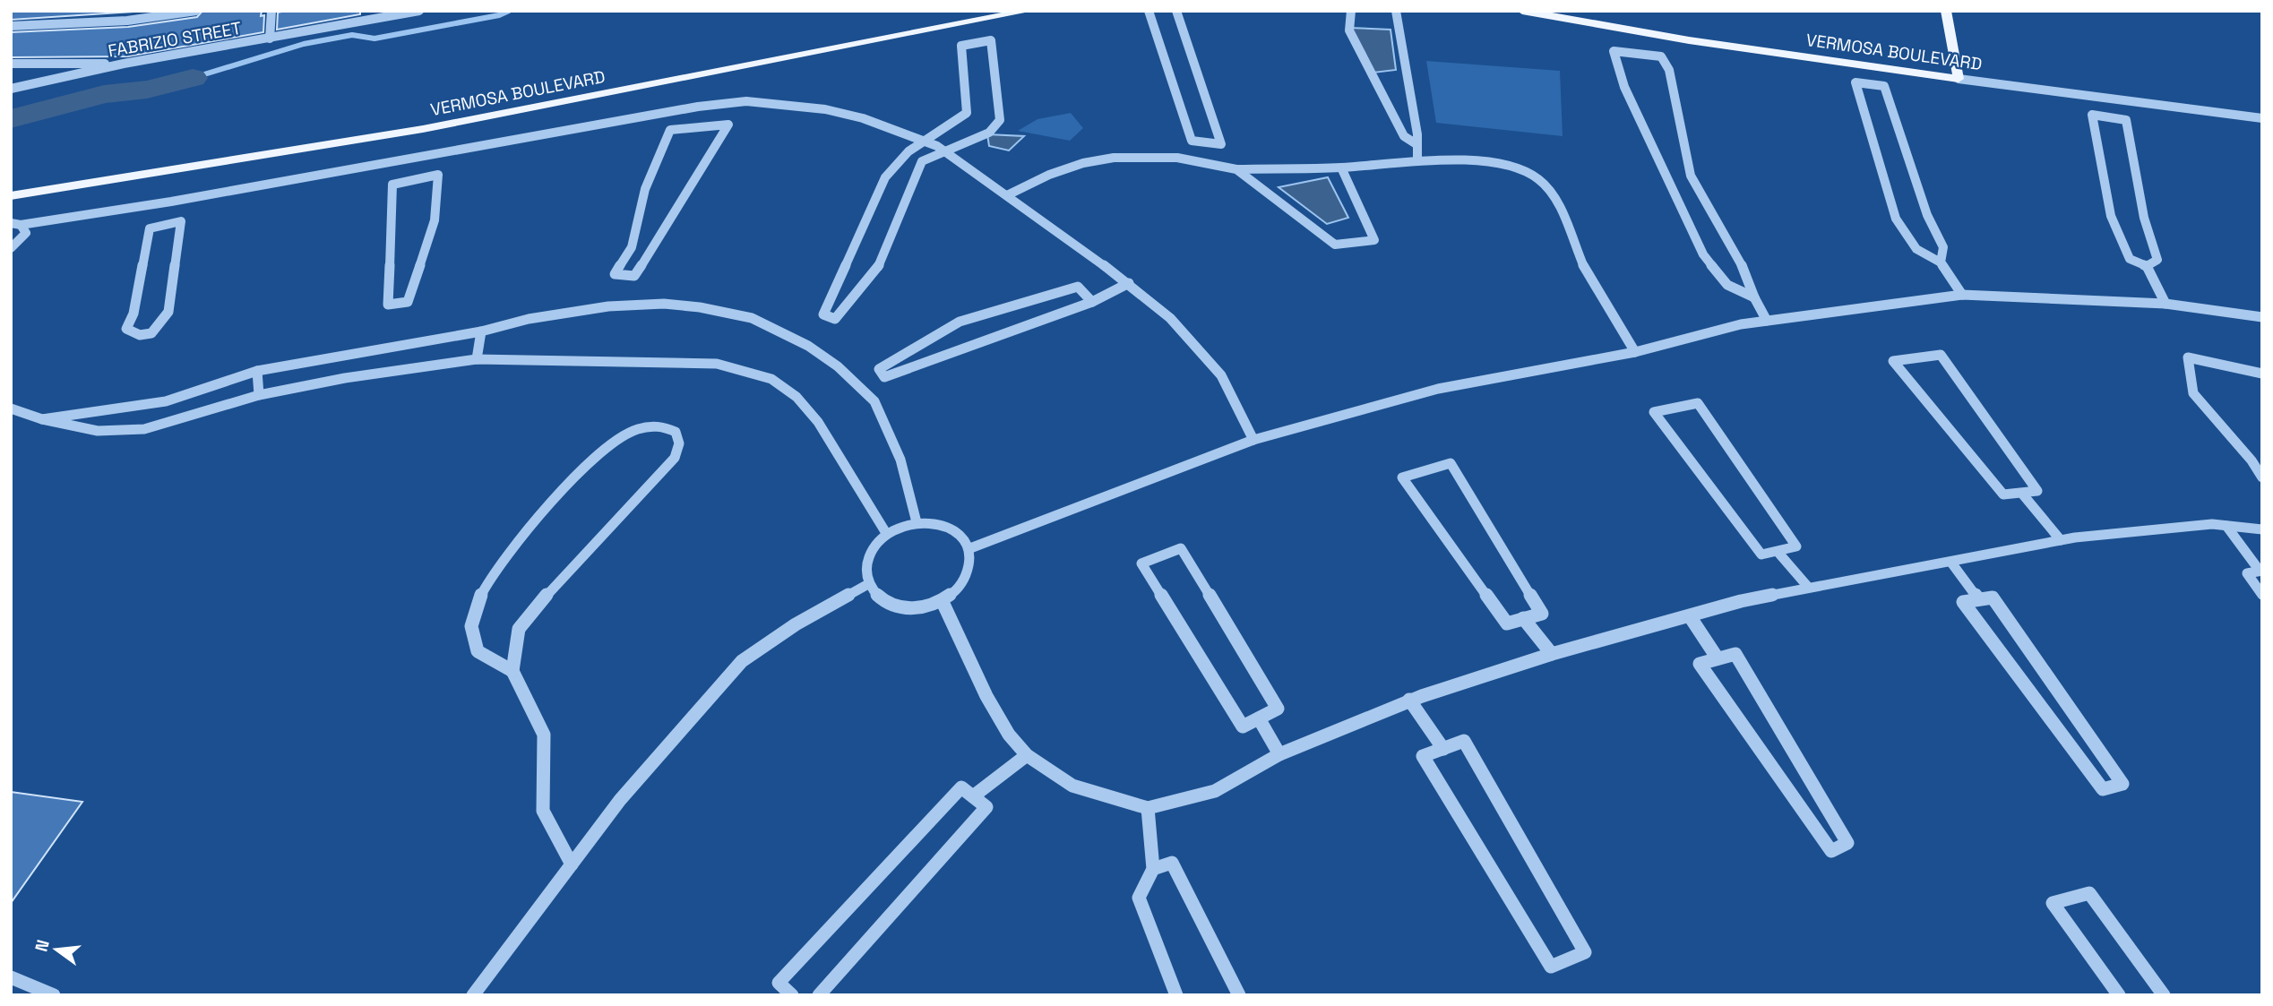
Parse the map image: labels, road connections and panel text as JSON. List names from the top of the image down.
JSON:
{
  "streets": {
    "main road": ["VERMOSA BOULEVARD"],
    "street": ["FABRIZIO STREET"]
  },
  "north": "left"
}
